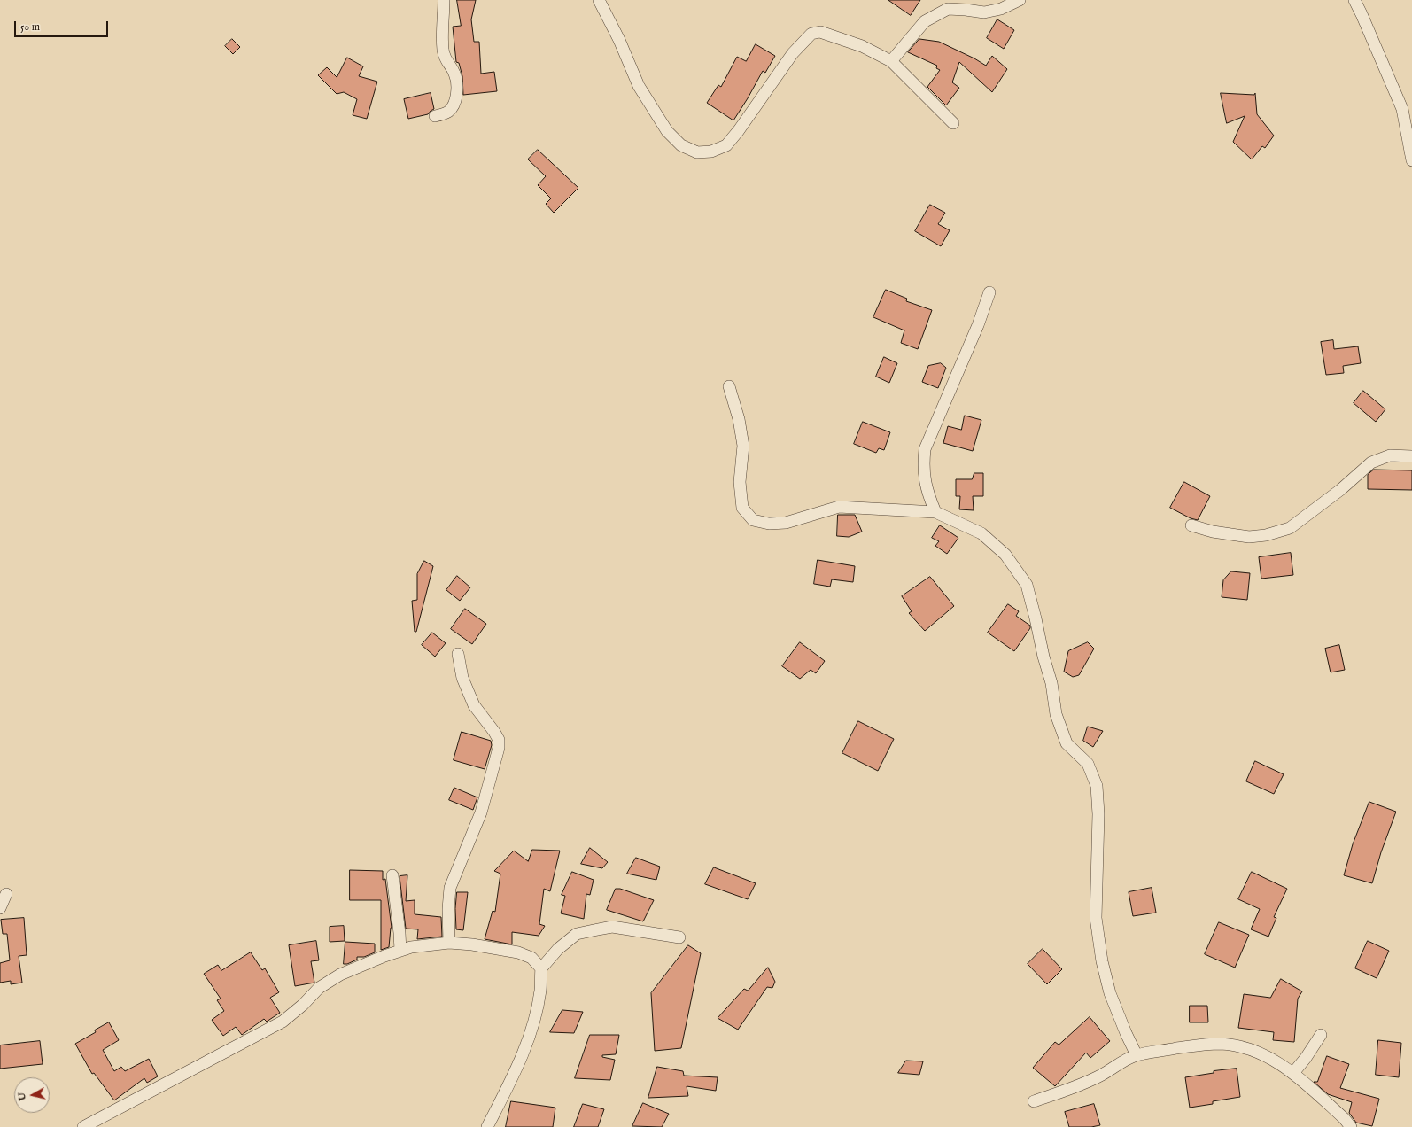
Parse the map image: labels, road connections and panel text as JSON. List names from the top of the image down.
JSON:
{
  "scale_bar": "50 m",
  "north": "left"
}
